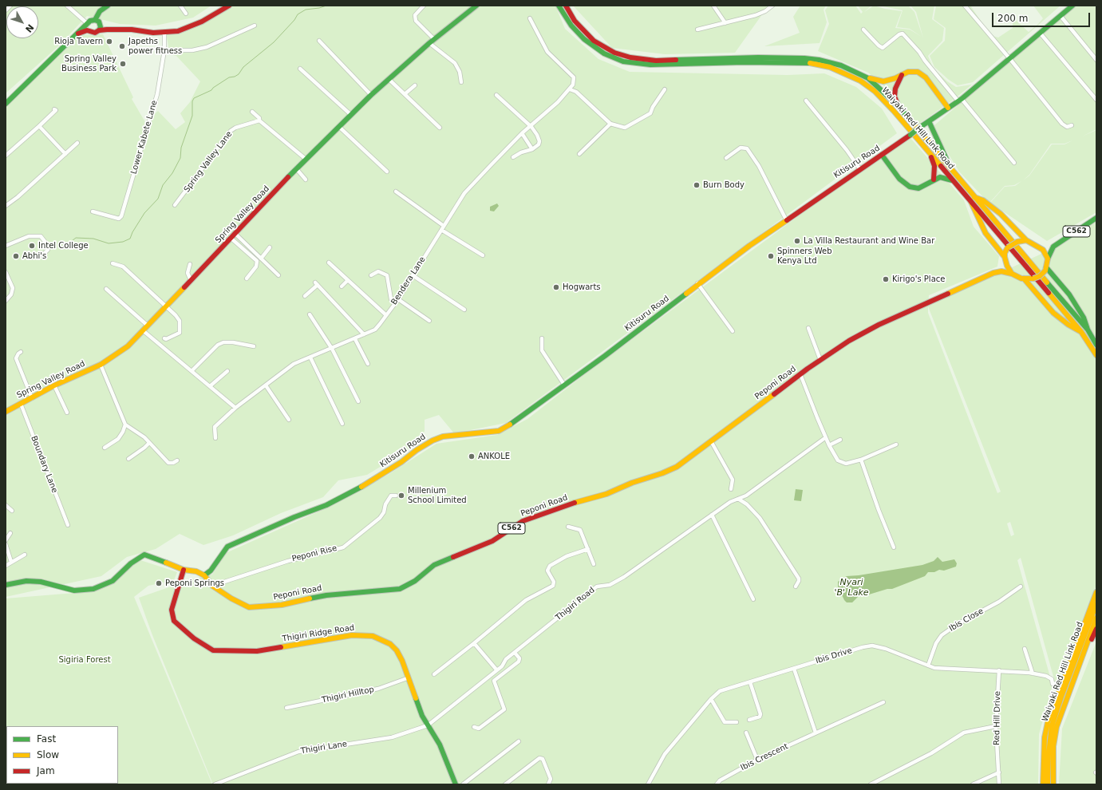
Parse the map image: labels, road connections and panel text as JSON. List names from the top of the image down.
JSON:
{
  "streets": {
    "main road": [
      "Waiyaki Red Hill Link Road",
      "Kitisuru Road",
      "Spring Valley Road",
      "C562",
      "Peponi Road",
      "Thigiri Ridge Road"
    ],
    "street": [
      "Lower Kabete Lane",
      "Spring Valley Lane",
      "Bendera Lane",
      "Boundary Lane",
      "Peponi Rise",
      "Thigiri Road",
      "Ibis Close",
      "Ibis Drive",
      "Thigiri Hilltop",
      "Red Hill Drive",
      "Thigiri Lane",
      "Ibis Crescent"
    ]
  },
  "crossings": [
    ["Kitisuru Road", "Peponi Road"],
    ["Spring Valley Road", "Boundary Lane"],
    ["C562", "Peponi Road"],
    ["Peponi Road", "Peponi Rise"],
    ["Thigiri Road", "Thigiri Ridge Road"],
    ["Thigiri Road", "Thigiri Lane"],
    ["Ibis Close", "Ibis Drive"],
    ["Thigiri Ridge Road", "Thigiri Hilltop"],
    ["Thigiri Ridge Road", "Thigiri Lane"],
    ["Ibis Drive", "Red Hill Drive"]
  ],
  "water": ["Nyari 'B' Lake"],
  "parks": ["Sigiria Forest"],
  "places": [
    "Rioja Tavern",
    "Japeths power fitness",
    "Spring Valley Business Park",
    "Burn Body",
    "La Villa Restaurant and Wine Bar",
    "Intel College",
    "Abhi's",
    "Spinners Web Kenya Ltd",
    "Kirigo's Place",
    "Hogwarts",
    "ANKOLE",
    "Millenium School Limited",
    "Peponi Springs"
  ],
  "legend": ["Fast", "Slow", "Jam"],
  "scale_bar": "200 m",
  "north": "bottom right"
}
